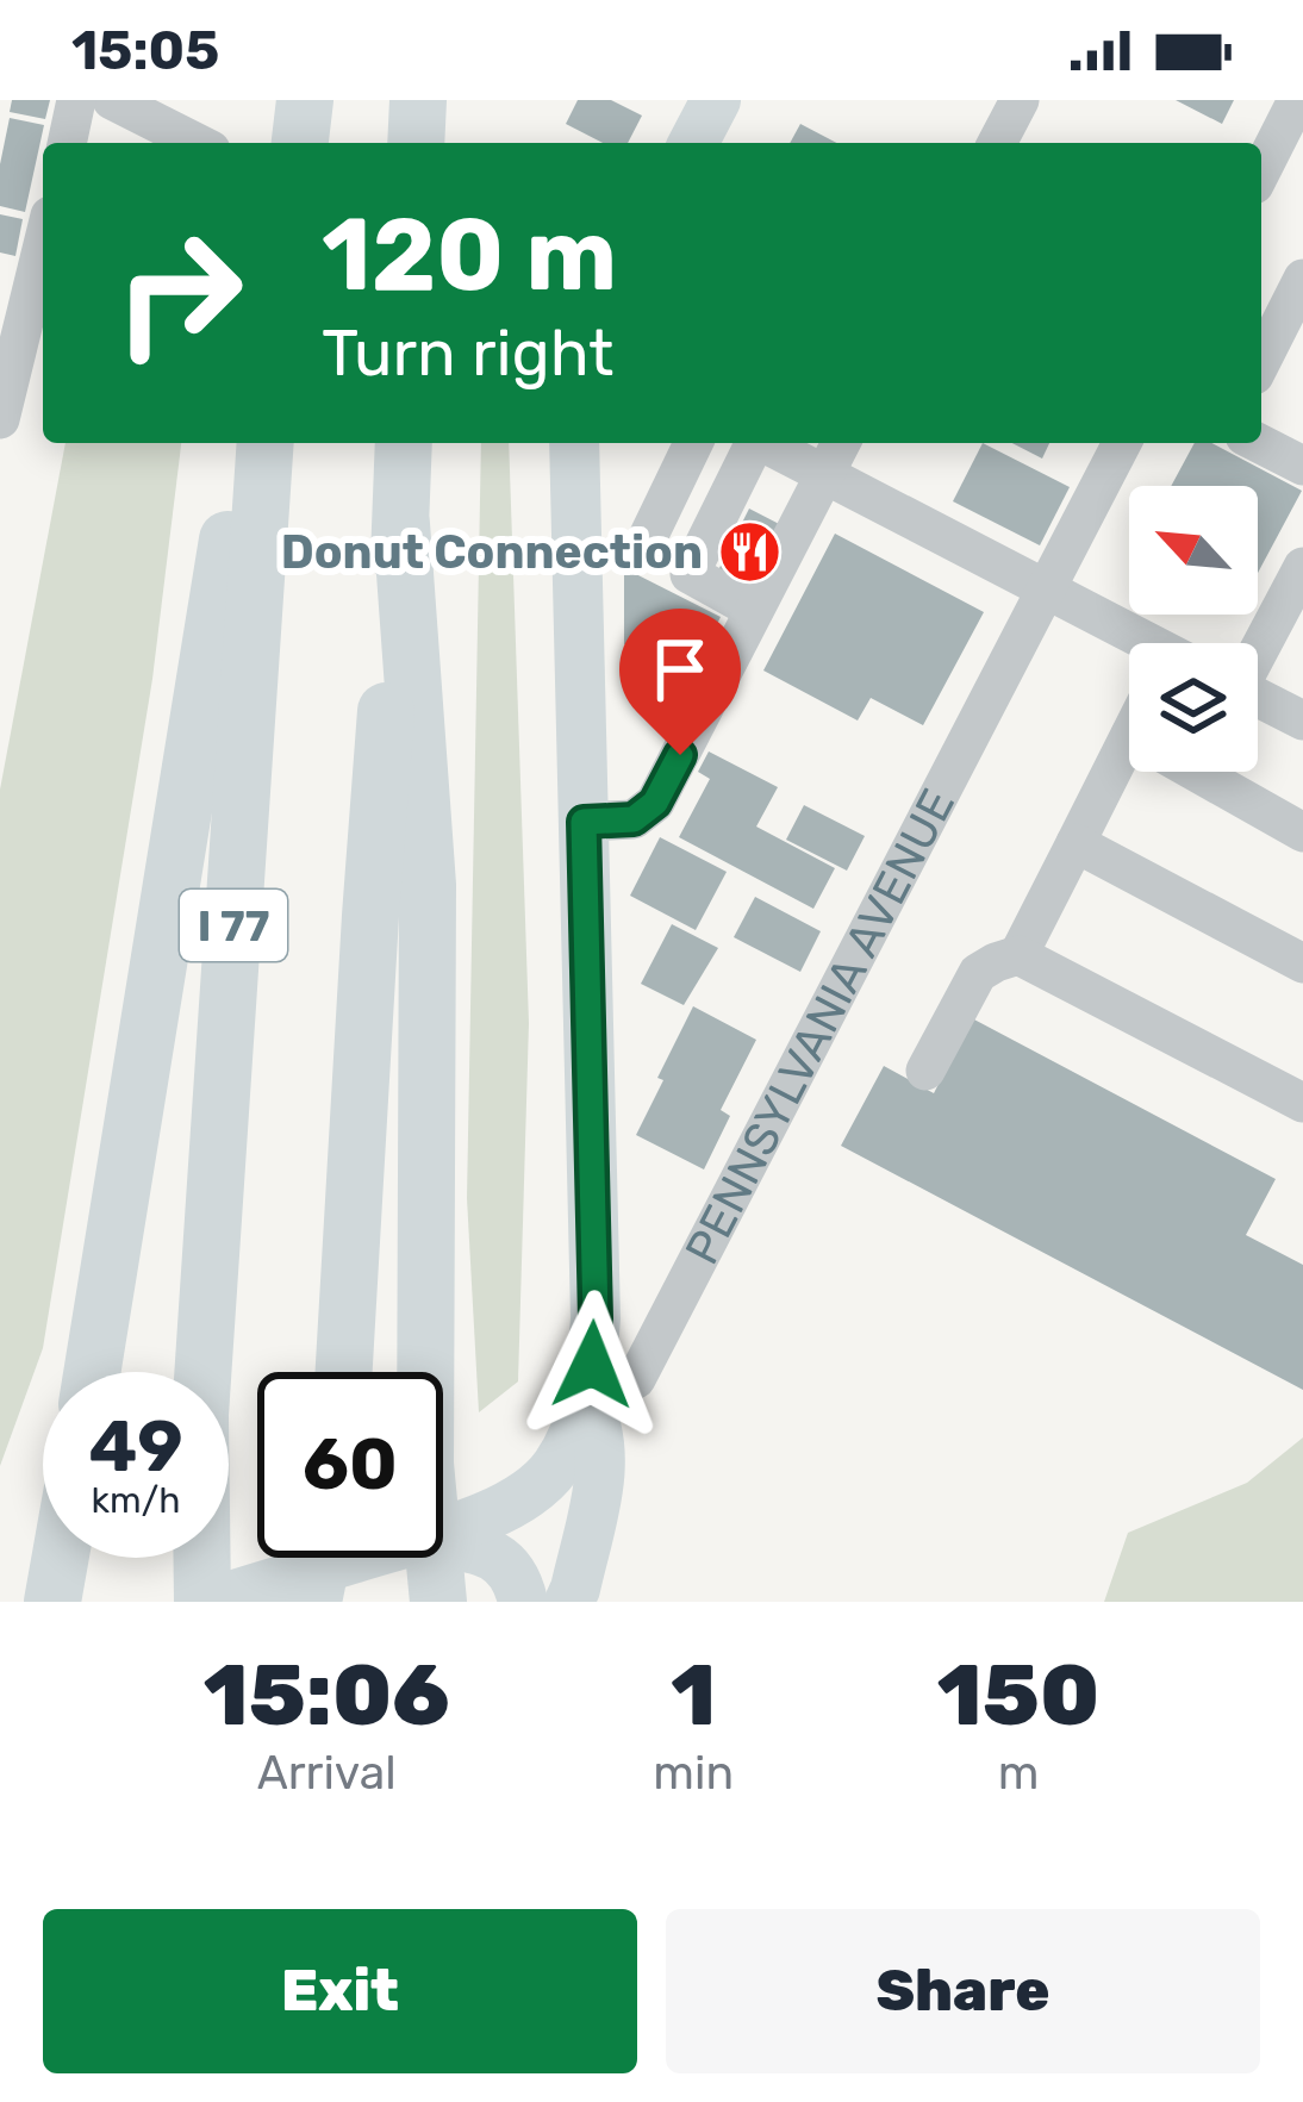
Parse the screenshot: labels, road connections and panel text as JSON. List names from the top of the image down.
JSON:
{
  "streets": {
    "highway": ["I 77"],
    "street": ["PENNSYLVANIA AVENUE"]
  },
  "places": {
    "restaurant": ["Donut Connection"]
  },
  "north": "top left",
  "page": {
    "status": "15:05",
    "turn": ["120 m", "Turn right"],
    "speed": "49 km/h",
    "limit": "60",
    "eta": [
      "15:06",
      "Arrival",
      "1",
      "min",
      "150",
      "m"
    ],
    "buttons": ["Exit", "Share"]
  }
}
